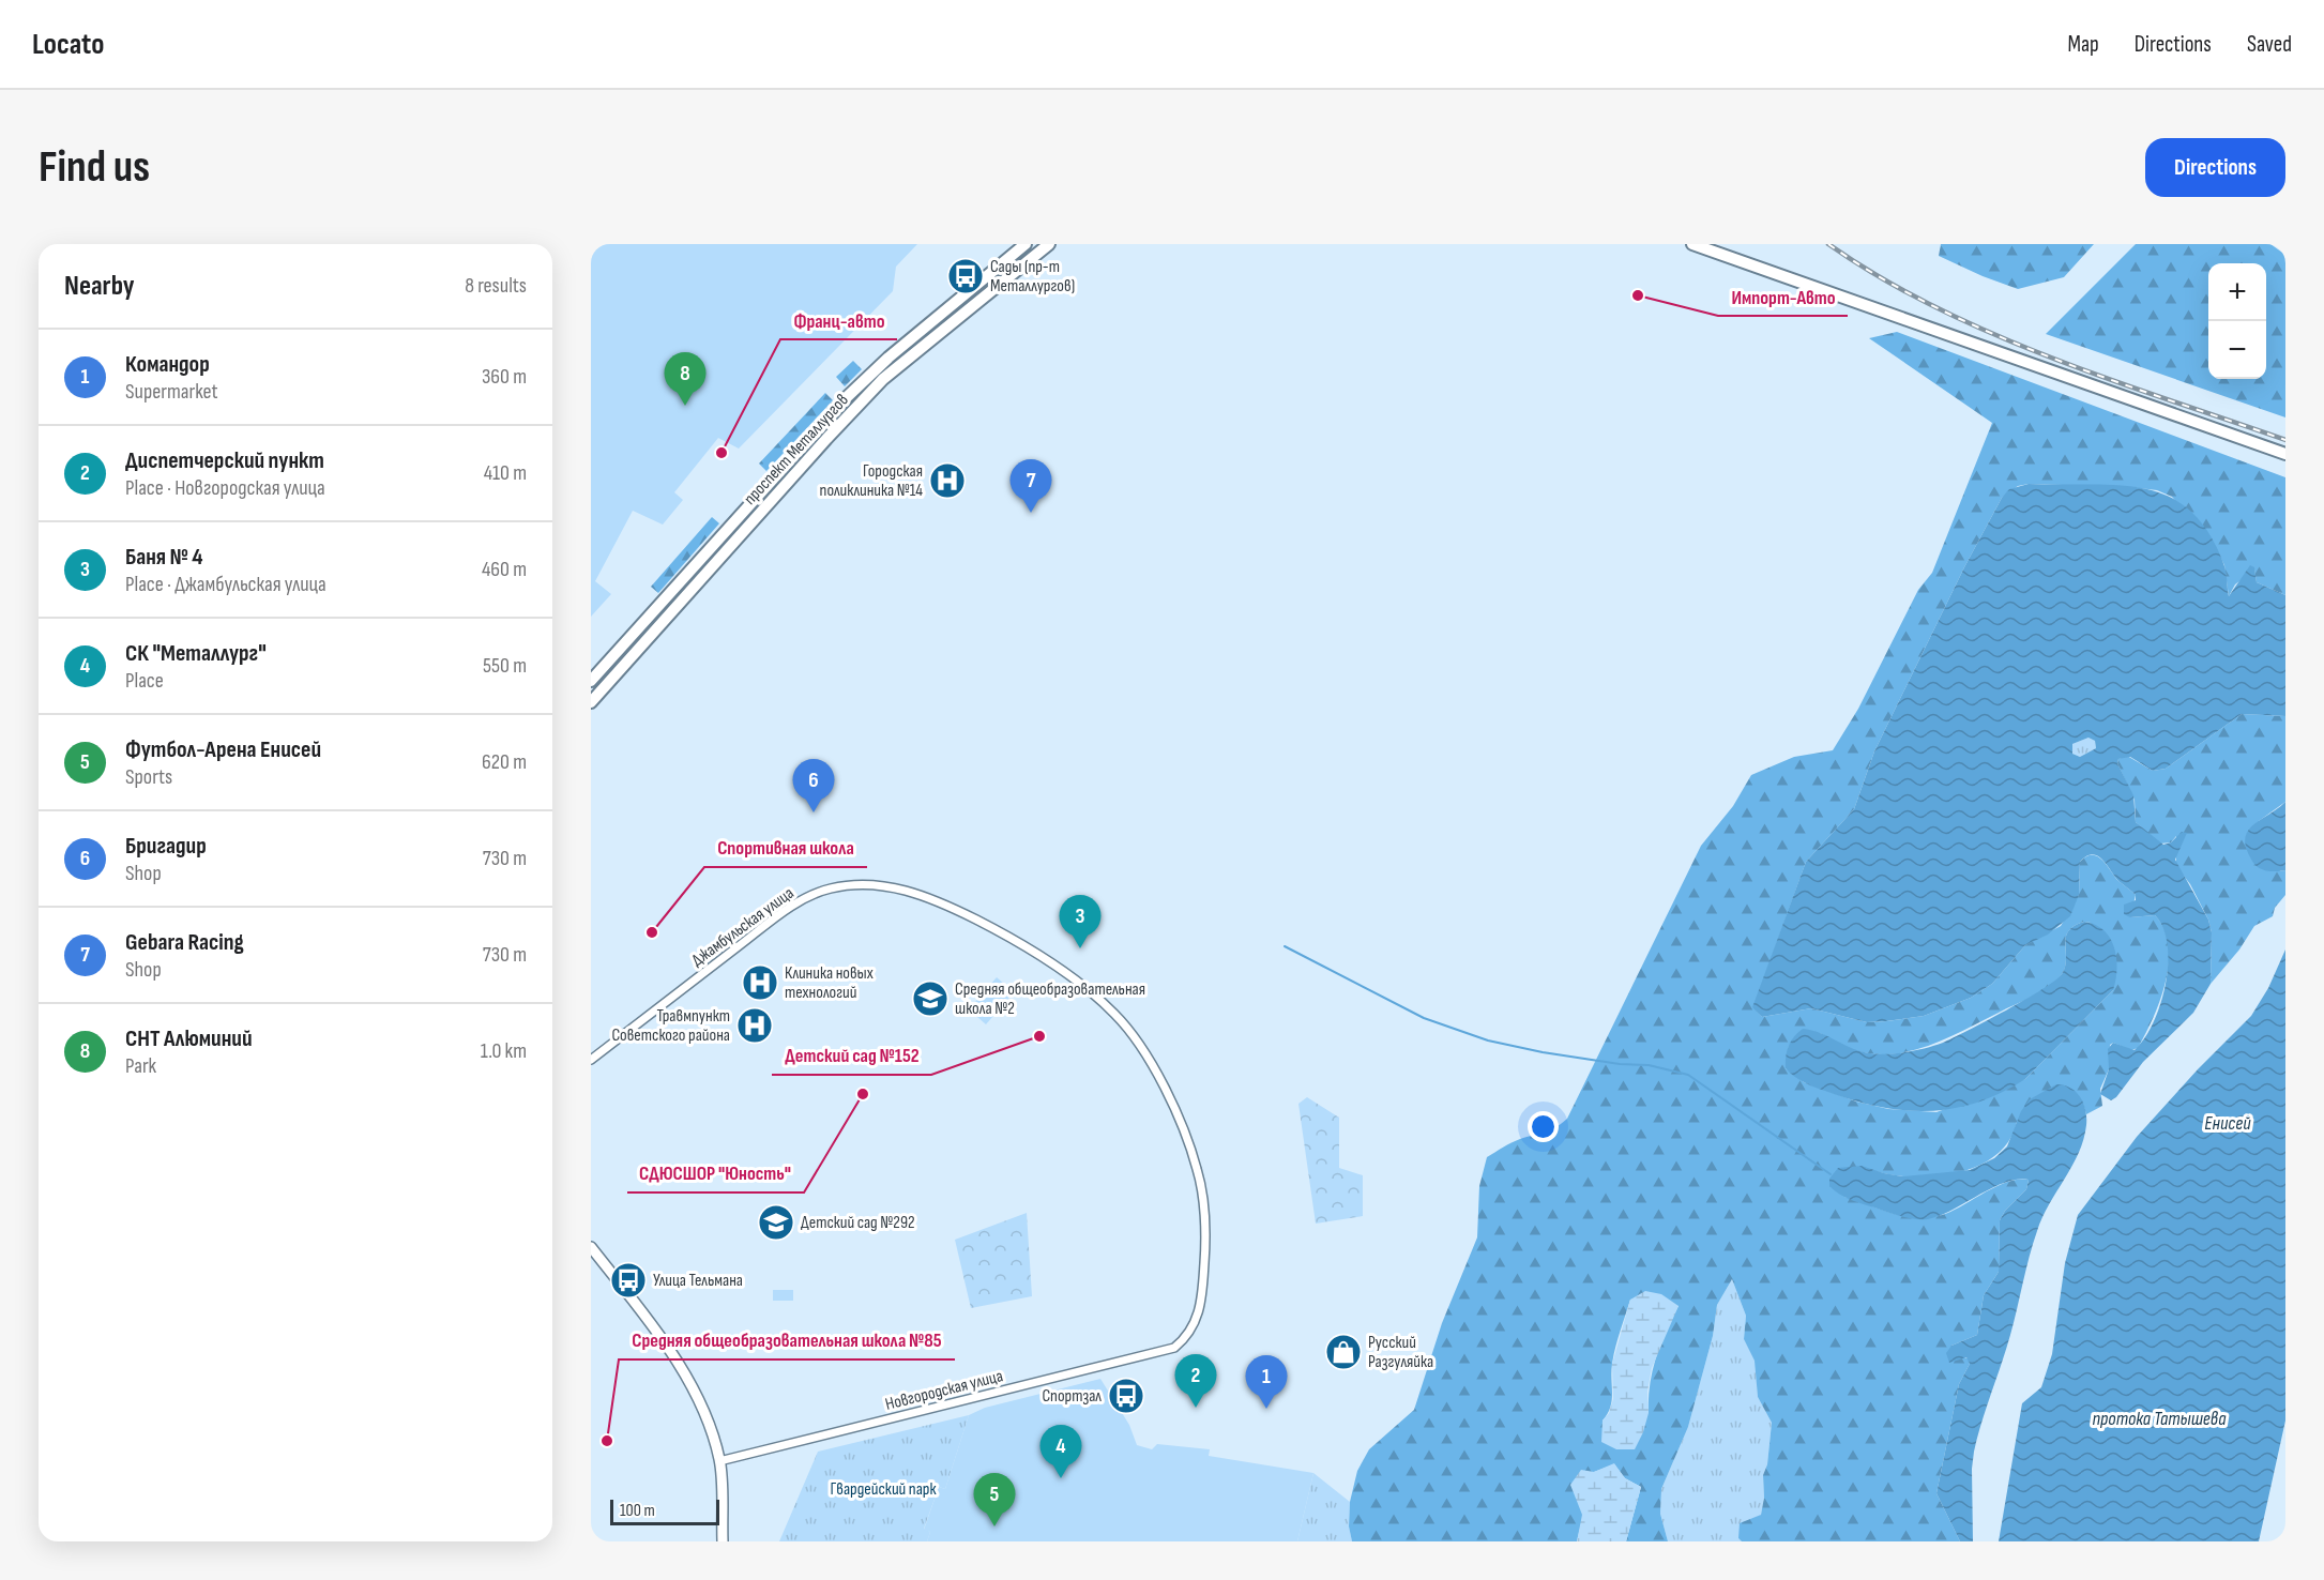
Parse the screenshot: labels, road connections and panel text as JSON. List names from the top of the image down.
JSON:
{
  "streets": {
    "main road": ["проспект Металлургов"],
    "street": ["Джамбульская улица", "Новгородская улица"]
  },
  "crossings": [
    ["Джамбульская улица", "Новгородская улица"]
  ],
  "water": ["Енисей", "протока Татышева"],
  "parks": ["Гвардейский парк"],
  "places": {
    "bus stop": ["Сады (пр-т Металлургов)", "Улица Тельмана", "Спортзал"],
    "other": [
      "Импорт-Авто",
      "Франц-авто",
      "Спортивная школа",
      "Детский сад №152",
      "СДЮСШОР \"Юность\"",
      "Средняя общеобразовательная школа №85"
    ],
    "hospital": ["Городская поликлиника №14", "Клиника новых технологий", "Травмпункт Советского района"],
    "school or university": ["Средняя общеобразовательная школа №2", "Детский сад №292"],
    "shop": ["Русский Разгуляйка"]
  },
  "scale_bar": "100 m",
  "page": {
    "header": "Locato",
    "nav": ["Map", "Directions", "Saved"],
    "buttons": "Directions",
    "title": "Find us",
    "heading": ["Nearby", "8 results"],
    "map_buttons": ["+", "−"],
    "list": [
      {
        "mark": "1",
        "name": "Командор",
        "note": "Supermarket",
        "value": "360 m"
      },
      {
        "mark": "2",
        "name": "Диспетчерский пункт",
        "note": "Place · Новгородская улица",
        "value": "410 m"
      },
      {
        "mark": "3",
        "name": "Баня № 4",
        "note": "Place · Джамбульская улица",
        "value": "460 m"
      },
      {
        "mark": "4",
        "name": "СК \"Металлург\"",
        "note": "Place",
        "value": "550 m"
      },
      {
        "mark": "5",
        "name": "Футбол-Арена Енисей",
        "note": "Sports",
        "value": "620 m"
      },
      {
        "mark": "6",
        "name": "Бригадир",
        "note": "Shop",
        "value": "730 m"
      },
      {
        "mark": "7",
        "name": "Gebara Racing",
        "note": "Shop",
        "value": "730 m"
      },
      {
        "mark": "8",
        "name": "СНТ Алюминий",
        "note": "Park",
        "value": "1.0 km"
      }
    ],
    "pins": [
      "8",
      "7",
      "6",
      "3",
      "2",
      "1",
      "4",
      "5"
    ],
    "scale": "100 m"
  }
}
